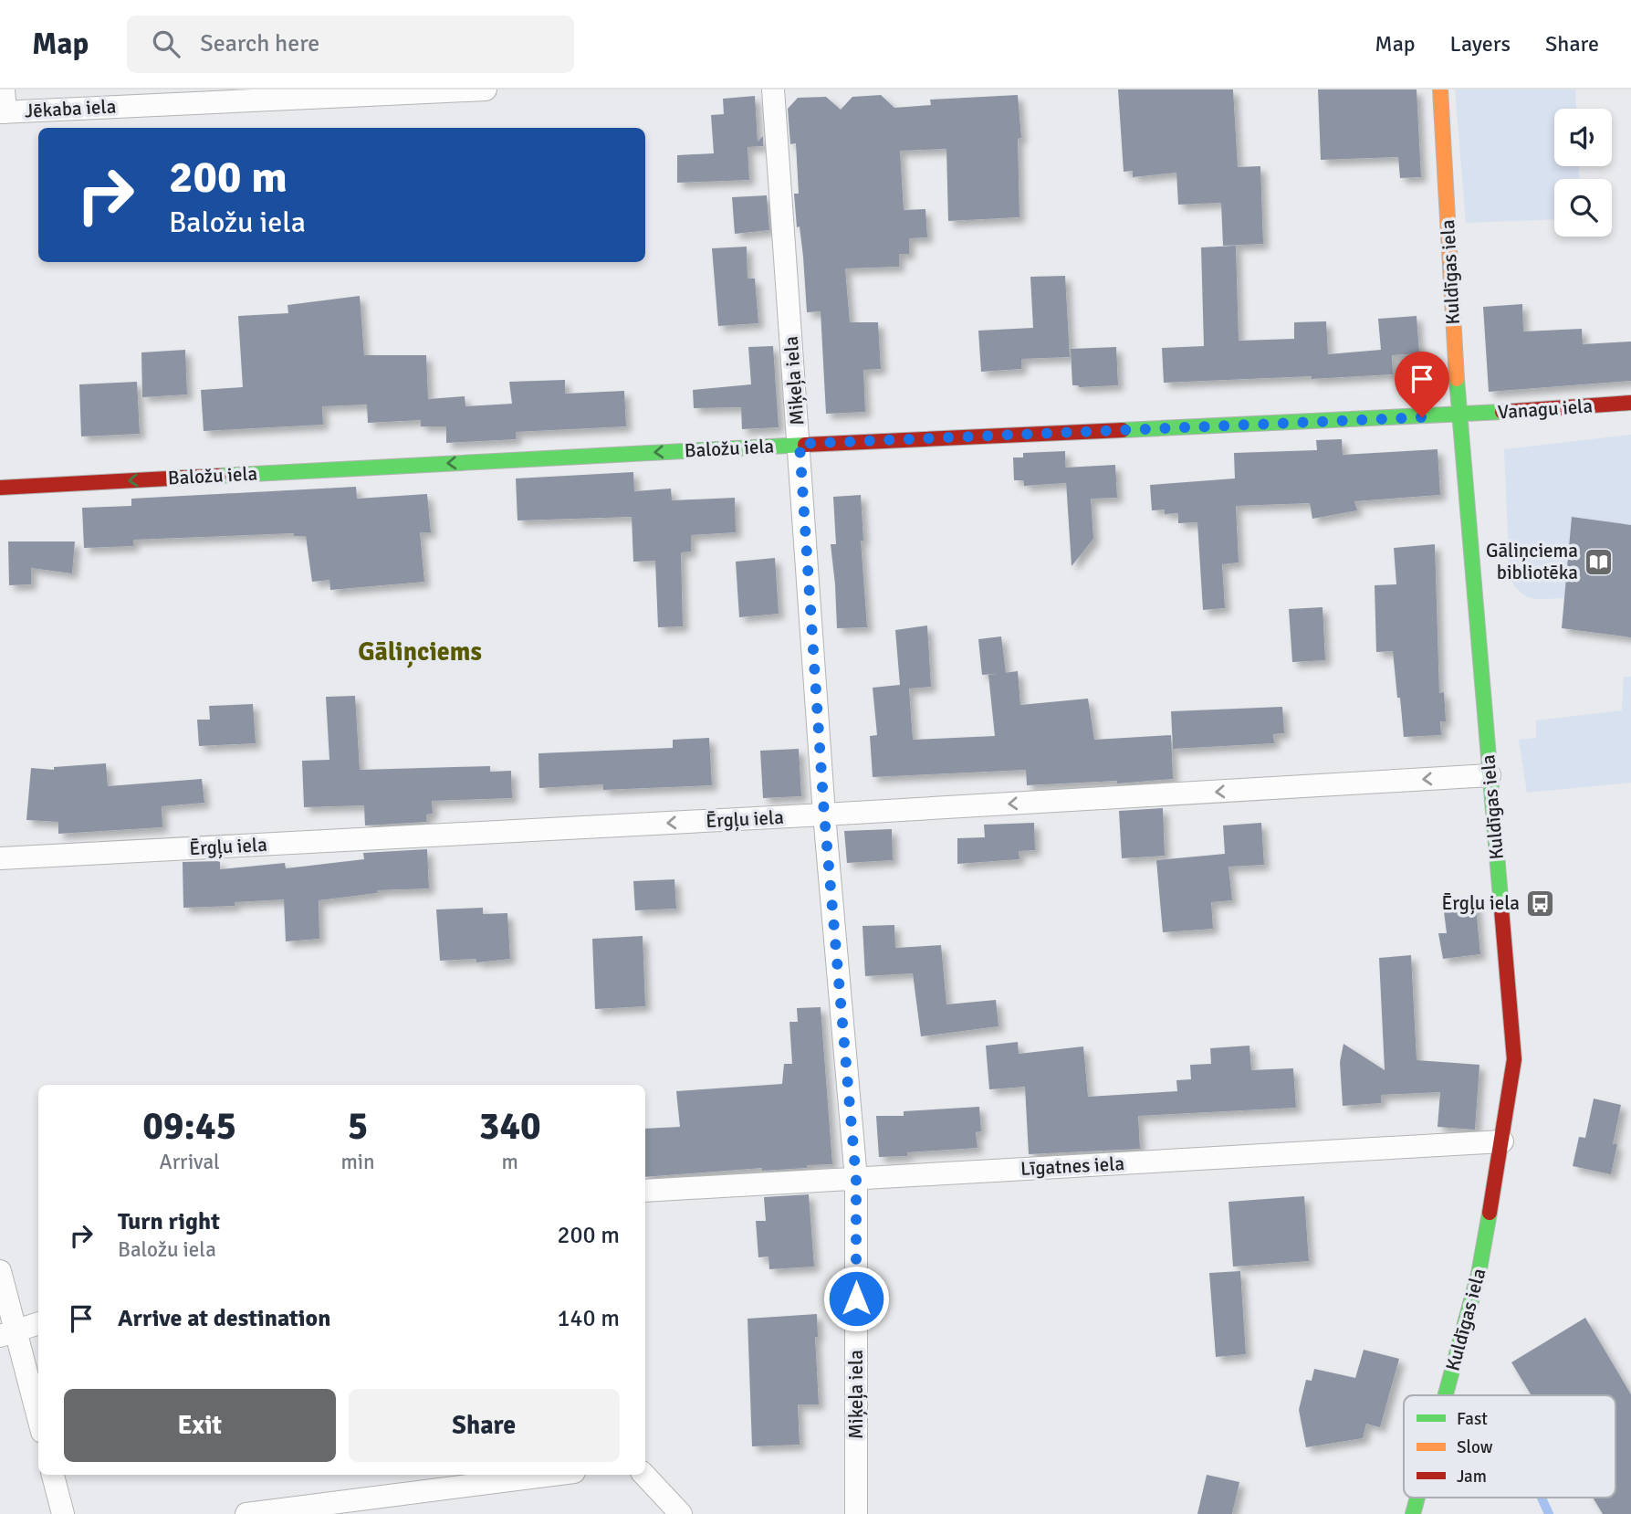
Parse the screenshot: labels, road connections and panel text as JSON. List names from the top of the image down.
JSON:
{
  "streets": {
    "street": [
      "Jēkaba iela",
      "Kuldīgas iela",
      "Miķeļa iela",
      "Vanagu iela",
      "Baložu iela",
      "Ērgļu iela",
      "Līgatnes iela"
    ]
  },
  "crossings": [
    ["Kuldīgas iela", "Vanagu iela"],
    ["Kuldīgas iela", "Baložu iela"],
    ["Kuldīgas iela", "Ērgļu iela"],
    ["Kuldīgas iela", "Līgatnes iela"],
    ["Miķeļa iela", "Baložu iela"],
    ["Miķeļa iela", "Ērgļu iela"],
    ["Miķeļa iela", "Līgatnes iela"],
    ["Vanagu iela", "Baložu iela"]
  ],
  "one_way": ["Baložu iela", "Ērgļu iela"],
  "districts": ["Gāliņciems"],
  "places": {
    "library": ["Gāliņciema bibliotēka"],
    "bus stop": ["Ērgļu iela"]
  },
  "legend": ["Fast", "Slow", "Jam"],
  "page": {
    "header": "Map",
    "search": "Search here",
    "nav": ["Map", "Layers", "Share"],
    "turn": ["200 m", "Baložu iela"],
    "eta": [
      "09:45",
      "Arrival",
      "5",
      "min",
      "340",
      "m"
    ],
    "list": [
      {
        "name": "Turn right",
        "note": "Baložu iela",
        "value": "200 m"
      },
      {
        "name": "Arrive at destination",
        "value": "140 m"
      }
    ],
    "buttons": ["Exit", "Share"]
  }
}
